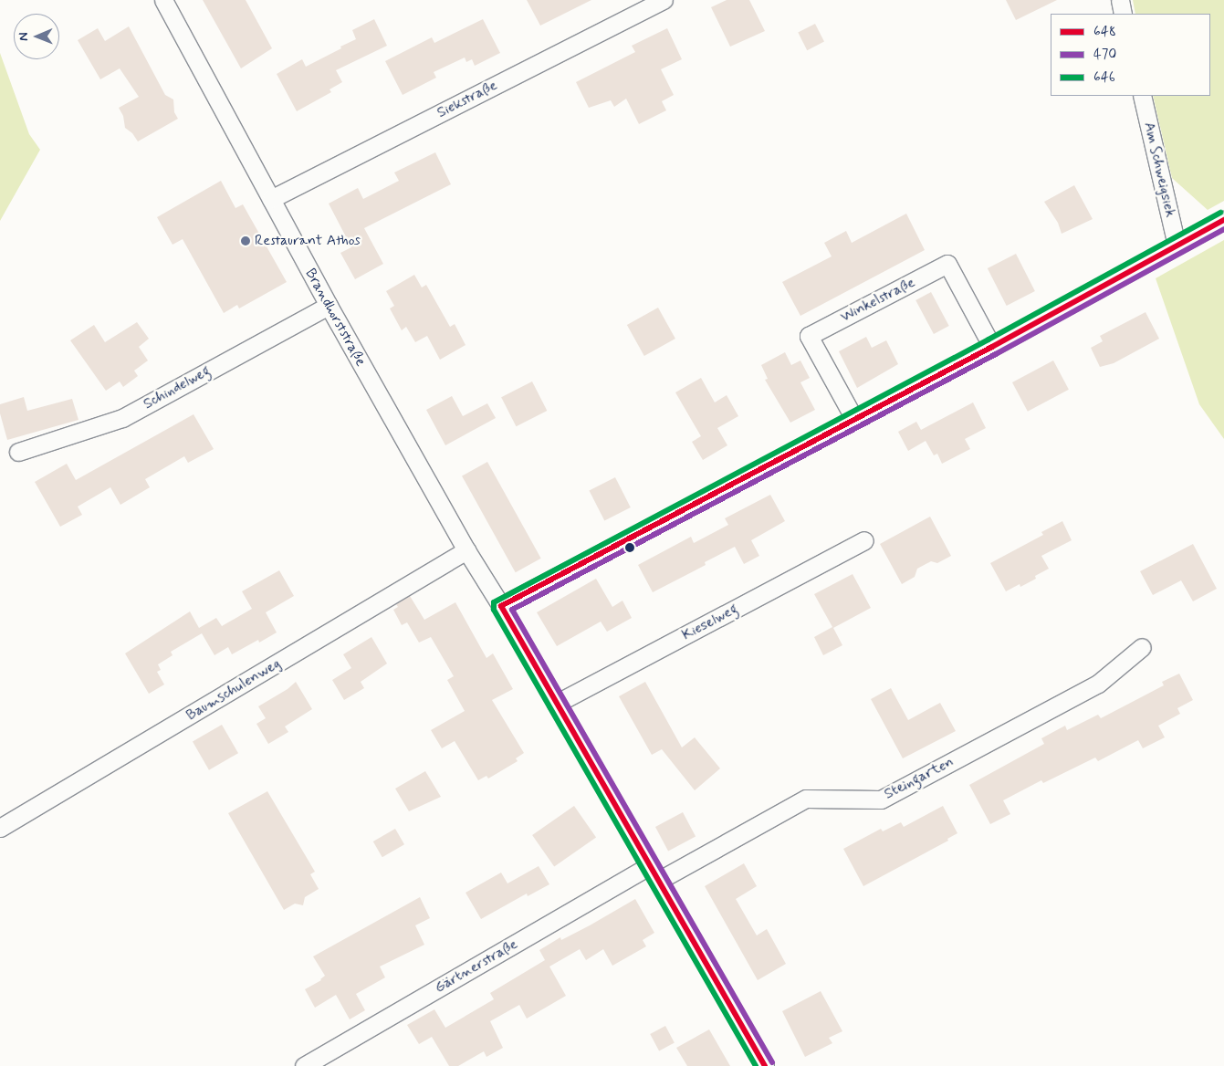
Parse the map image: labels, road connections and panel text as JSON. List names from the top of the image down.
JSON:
{
  "streets": {
    "street": [
      "Siekstraße",
      "Am Schweigsiek",
      "Winkelstraße",
      "Brandhorststraße",
      "Schindelweg",
      "Kieselweg",
      "Baumschulenweg",
      "Steingarten",
      "Gärtnerstraße"
    ]
  },
  "crossings": [
    ["Siekstraße", "Brandhorststraße"],
    ["Brandhorststraße", "Schindelweg"],
    ["Brandhorststraße", "Kieselweg"],
    ["Brandhorststraße", "Baumschulenweg"],
    ["Brandhorststraße", "Steingarten"],
    ["Brandhorststraße", "Gärtnerstraße"],
    ["Steingarten", "Gärtnerstraße"]
  ],
  "places": ["Restaurant Athos"],
  "lines": ["transit line 646", "transit line 648", "transit line 470"],
  "legend": ["648", "470", "646"],
  "north": "left"
}
